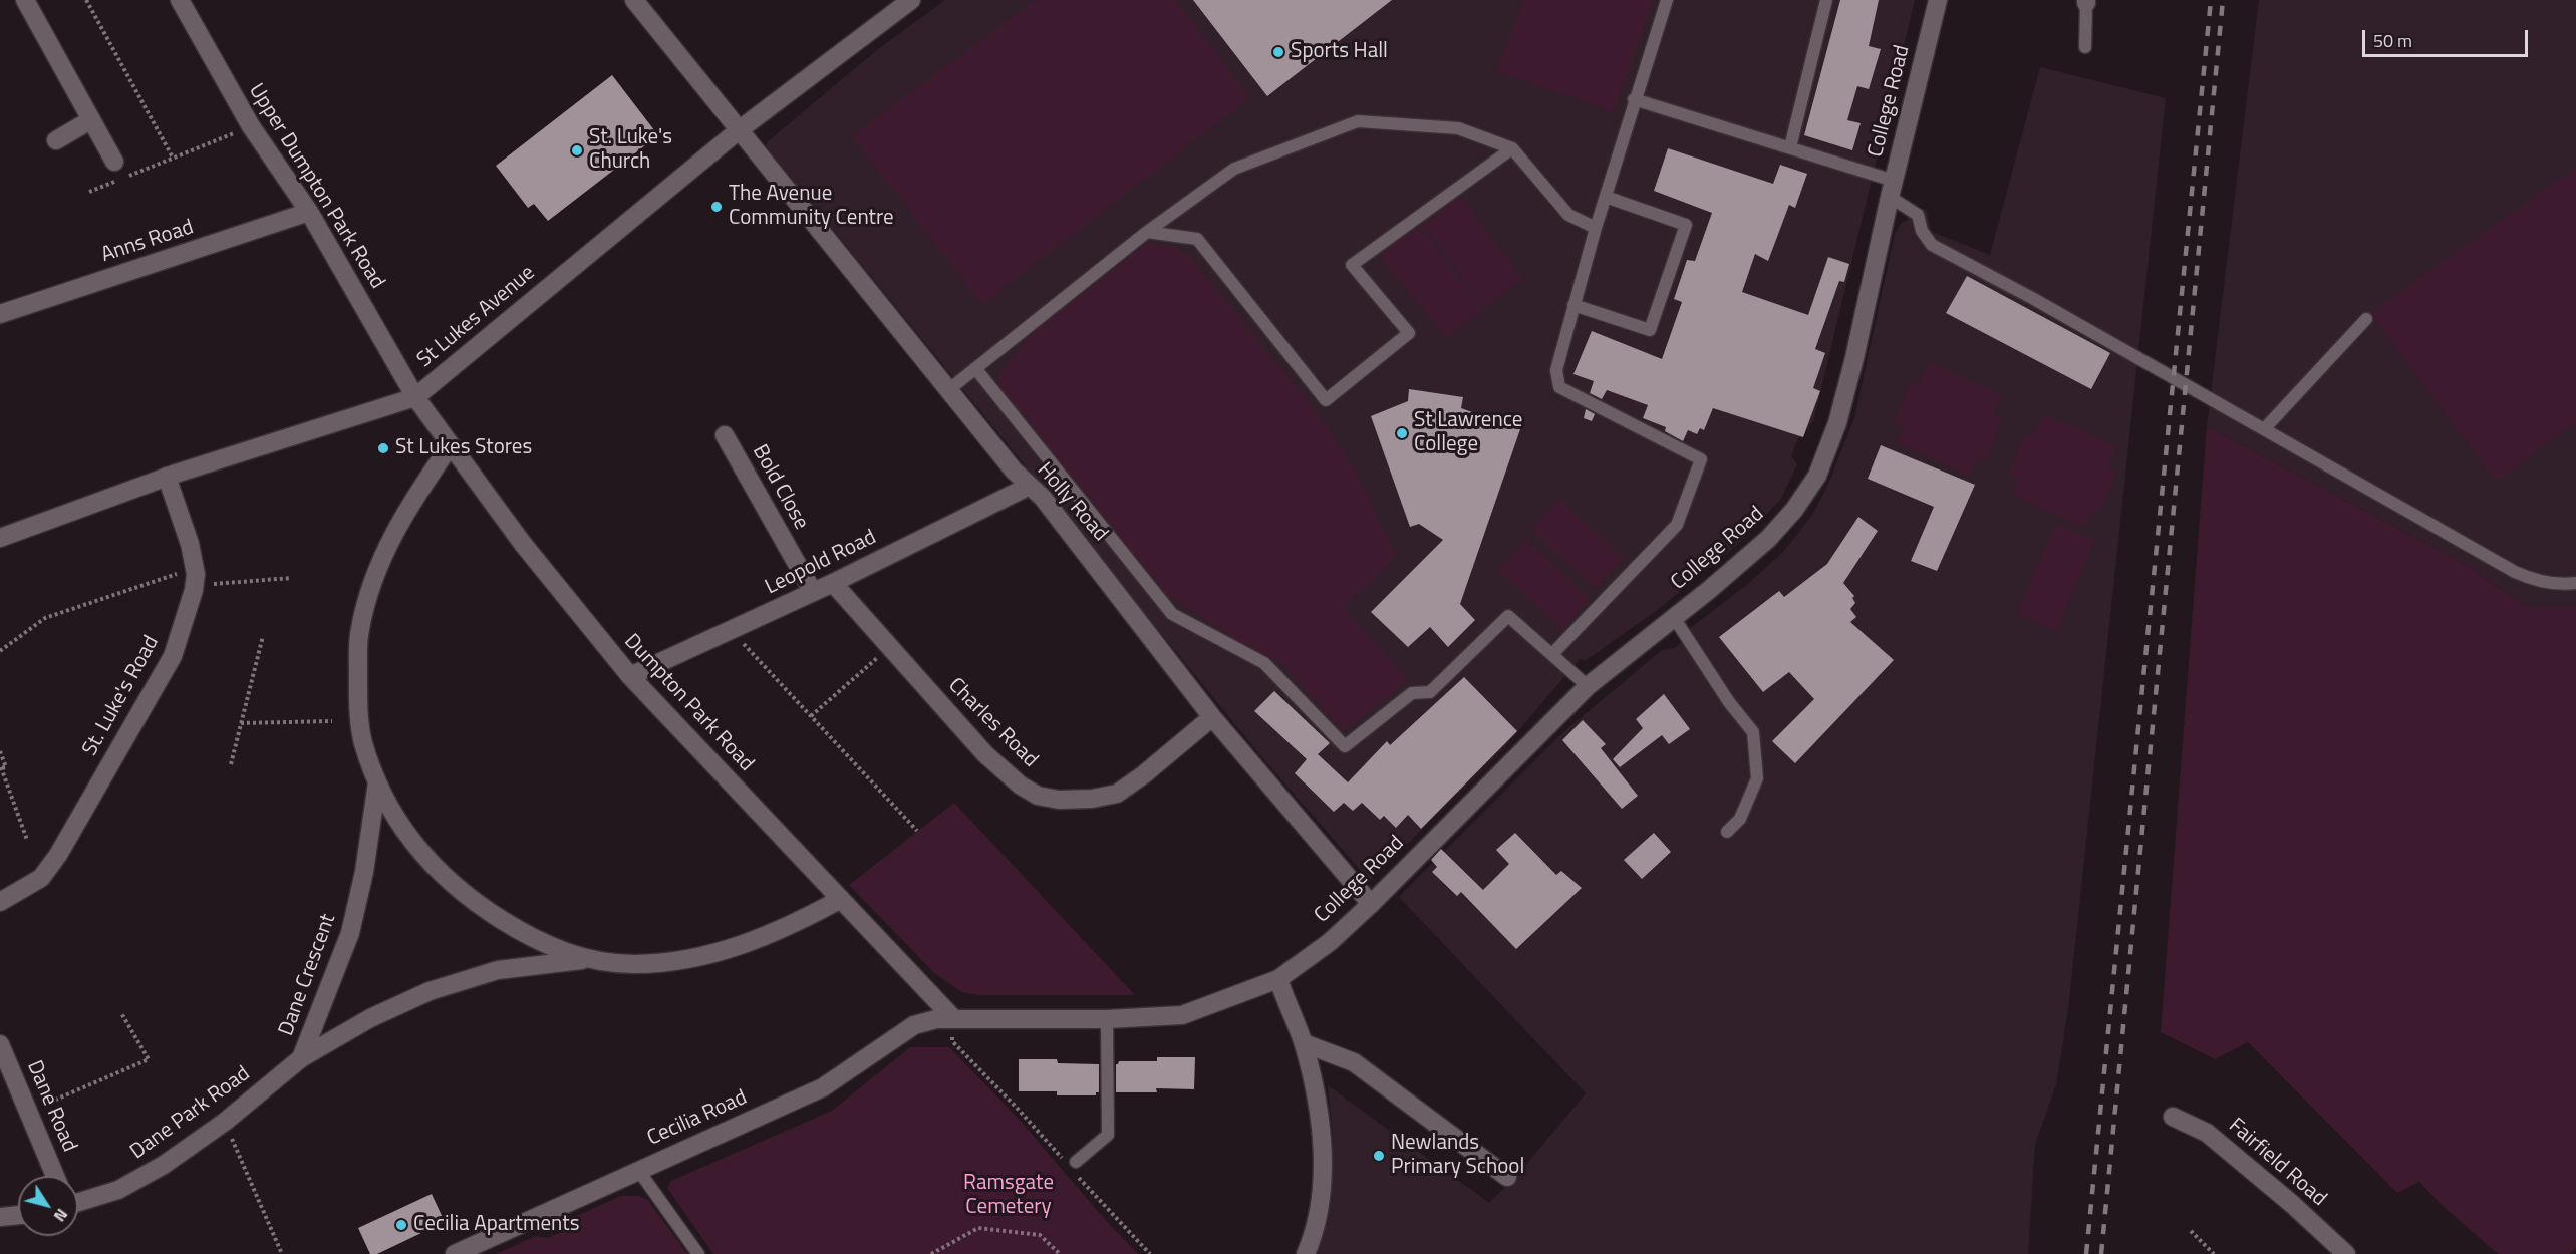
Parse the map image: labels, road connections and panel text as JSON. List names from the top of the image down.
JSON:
{
  "streets": {
    "street": [
      "College Road",
      "Upper Dumpton Park Road",
      "Anns Road",
      "St Lukes Avenue",
      "Bold Close",
      "Holly Road",
      "Leopold Road",
      "St. Luke's Road",
      "Dumpton Park Road",
      "Charles Road",
      "Dane Crescent",
      "Dane Road",
      "Dane Park Road",
      "Cecilia Road",
      "Fairfield Road"
    ]
  },
  "crossings": [
    ["College Road", "Holly Road"],
    ["College Road", "Dumpton Park Road"],
    ["College Road", "Cecilia Road"],
    ["Upper Dumpton Park Road", "Anns Road"],
    ["Upper Dumpton Park Road", "St Lukes Avenue"],
    ["Upper Dumpton Park Road", "Dumpton Park Road"],
    ["St Lukes Avenue", "Holly Road"],
    ["St Lukes Avenue", "Dumpton Park Road"],
    ["Bold Close", "Leopold Road"],
    ["Holly Road", "Leopold Road"],
    ["Holly Road", "Charles Road"],
    ["Leopold Road", "Dumpton Park Road"],
    ["Leopold Road", "Charles Road"],
    ["Dumpton Park Road", "Dane Crescent"],
    ["Dumpton Park Road", "Cecilia Road"],
    ["Dane Crescent", "Dane Park Road"]
  ],
  "parks": ["Ramsgate Cemetery"],
  "places": [
    "Sports Hall",
    "St. Luke's Church",
    "The Avenue Community Centre",
    "St Lawrence College",
    "St Lukes Stores",
    "Newlands Primary School",
    "Cecilia Apartments"
  ],
  "scale_bar": "50 m",
  "north": "bottom right"
}
